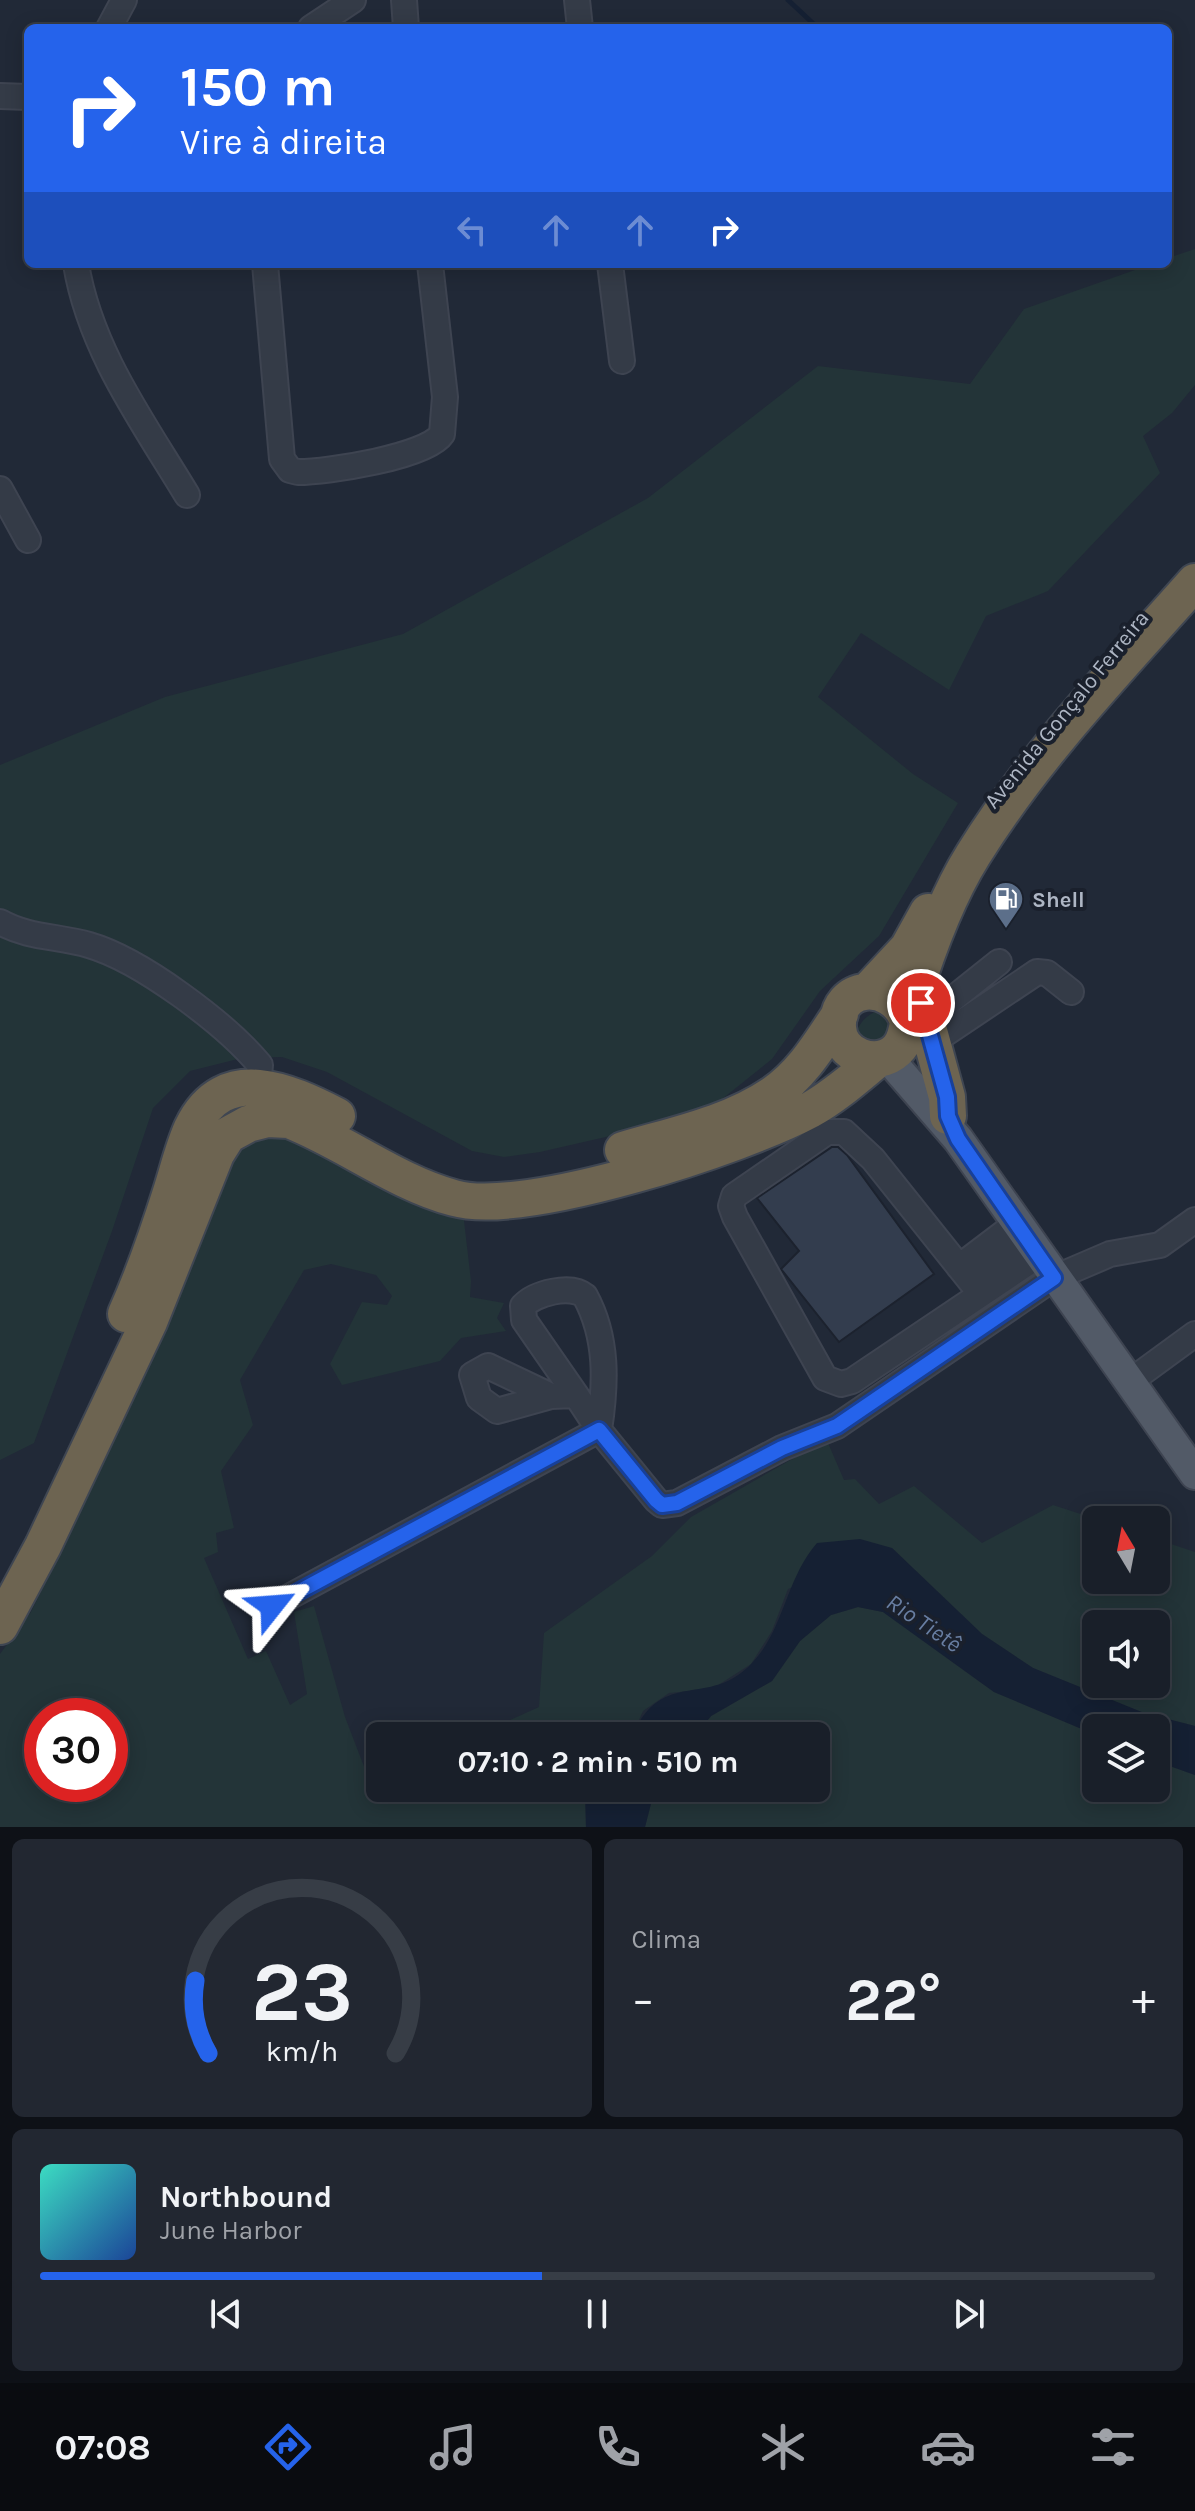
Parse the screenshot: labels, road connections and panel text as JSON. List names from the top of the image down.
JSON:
{
  "streets": {
    "highway": ["Avenida Gonçalo Ferreira"]
  },
  "water": ["Rio Tietê"],
  "places": {
    "fuel station": ["Shell"]
  },
  "north": "top",
  "page": {
    "turn": ["150 m", "Vire à direita"],
    "limit": "30",
    "trip": "07:10 · 2 min · 510 m",
    "tile": "Clima",
    "heat": ["−", "22°", "+"],
    "song": ["Northbound", "June Harbor"],
    "tabs": "07:08",
    "gauge": ["23", "km/h"]
  }
}
